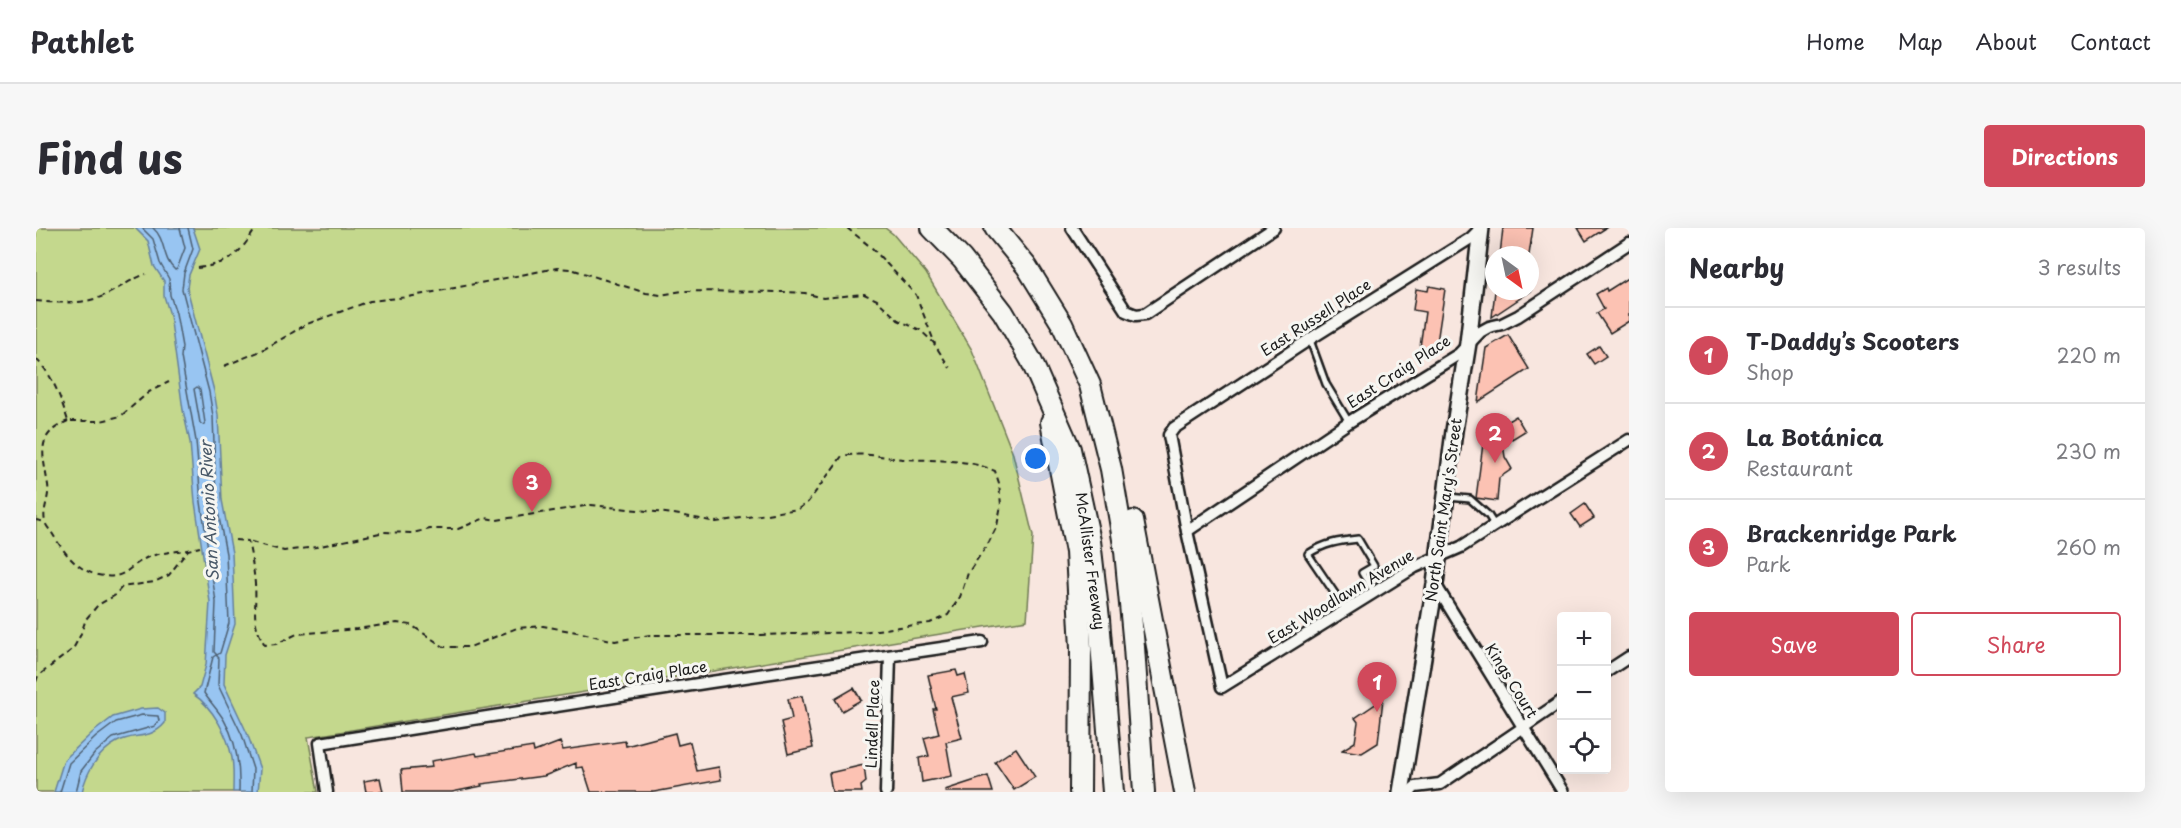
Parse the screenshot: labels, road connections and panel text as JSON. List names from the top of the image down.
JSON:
{
  "streets": {
    "highway": ["McAllister Freeway"],
    "main road": ["North Saint Mary's Street"],
    "street": [
      "East Russell Place",
      "East Craig Place",
      "East Woodlawn Avenue",
      "Kings Court",
      "Lindell Place"
    ]
  },
  "crossings": [
    ["East Russell Place", "East Craig Place"],
    ["East Russell Place", "North Saint Mary's Street"],
    ["East Russell Place", "East Woodlawn Avenue"],
    ["East Craig Place", "North Saint Mary's Street"],
    ["East Craig Place", "East Woodlawn Avenue"],
    ["East Craig Place", "Lindell Place"],
    ["North Saint Mary's Street", "East Woodlawn Avenue"],
    ["North Saint Mary's Street", "Kings Court"]
  ],
  "water": ["San Antonio River"],
  "north": "bottom right",
  "page": {
    "header": "Pathlet",
    "nav": [
      "Home",
      "Map",
      "About",
      "Contact"
    ],
    "title": "Find us",
    "buttons": [
      "Directions",
      ["Save", "Share"]
    ],
    "heading": ["Nearby", "3 results"],
    "list": [
      {
        "mark": "1",
        "name": "T-Daddy’s Scooters",
        "note": "Shop",
        "value": "220 m"
      },
      {
        "mark": "2",
        "name": "La Botánica",
        "note": "Restaurant",
        "value": "230 m"
      },
      {
        "mark": "3",
        "name": "Brackenridge Park",
        "note": "Park",
        "value": "260 m"
      }
    ],
    "pins": ["2", "3", "1"],
    "map_buttons": ["+", "−"]
  }
}
